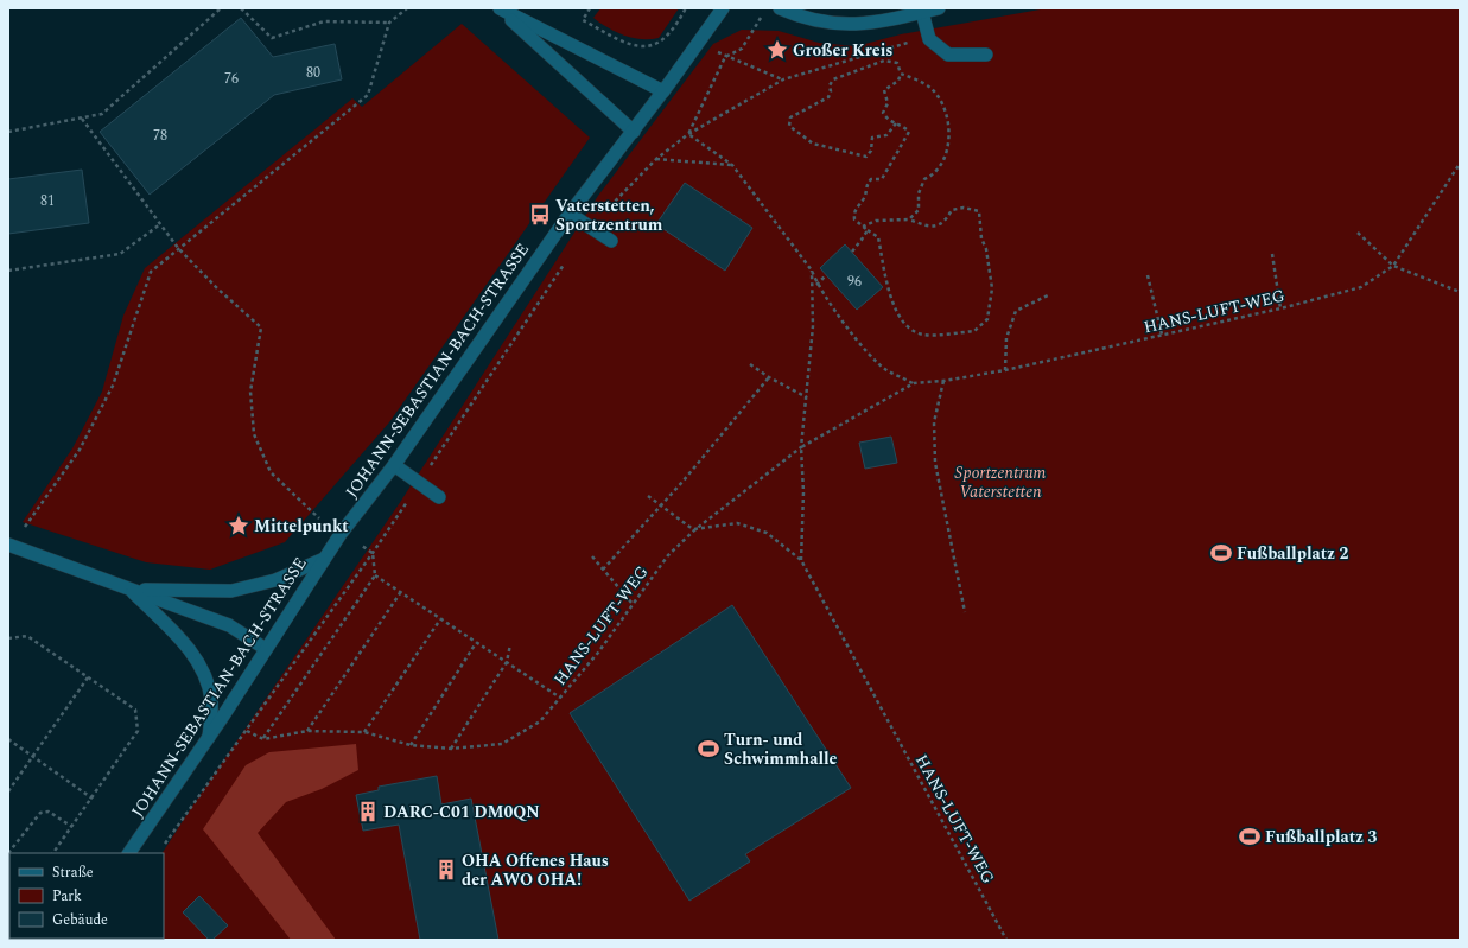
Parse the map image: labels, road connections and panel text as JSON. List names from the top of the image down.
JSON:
{
  "streets": {
    "street": ["JOHANN-SEBASTIAN-BACH-STRASSE"],
    "path": ["HANS-LUFT-WEG"]
  },
  "parks": ["Sportzentrum Vaterstetten"],
  "places": {
    "place": ["Großer Kreis", "Mittelpunkt"],
    "bus stop": ["Vaterstetten, Sportzentrum"],
    "sports": ["Fußballplatz 2", "Turn- und Schwimmhalle", "Fußballplatz 3"],
    "building": ["DARC-C01 DM0QN", "OHA Offenes Haus der AWO OHA!"]
  },
  "house_numbers": [
    "80",
    "76",
    "78",
    "81",
    "96"
  ],
  "legend": ["Straße", "Park", "Gebäude"]
}
